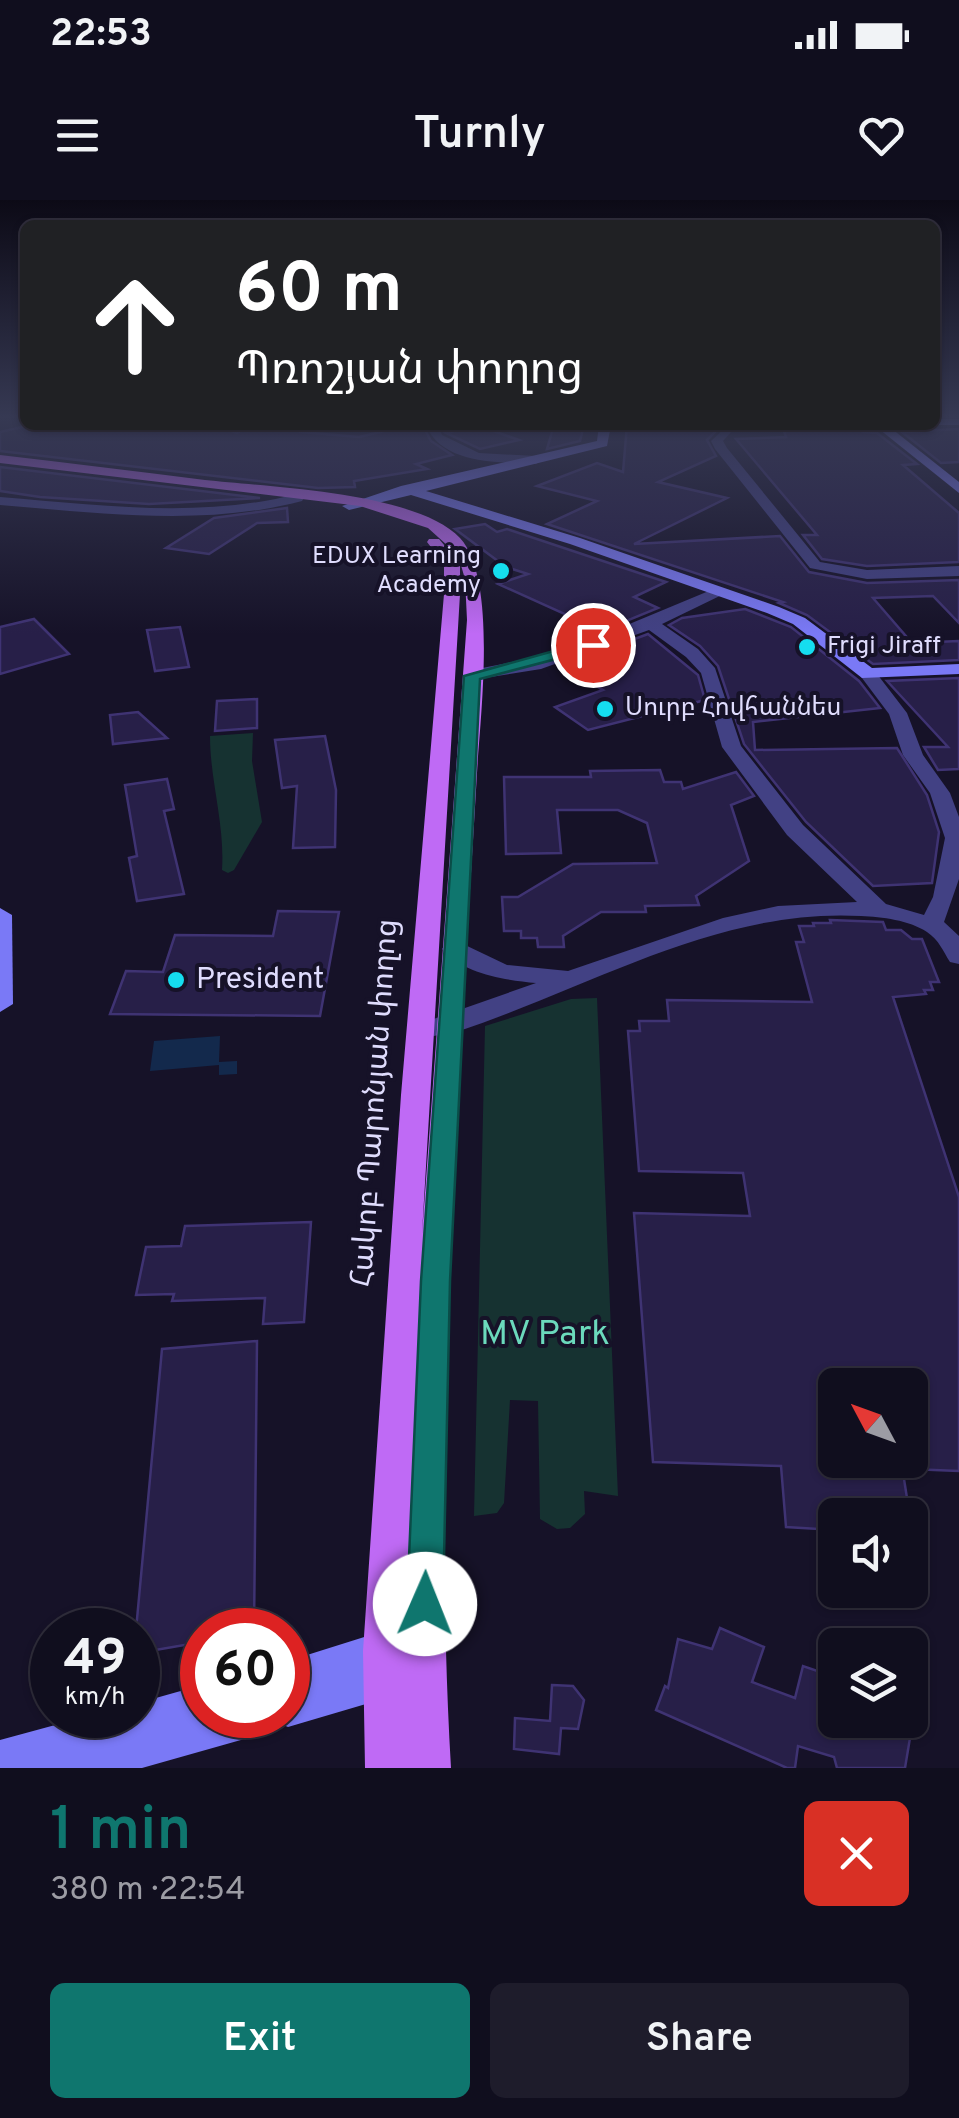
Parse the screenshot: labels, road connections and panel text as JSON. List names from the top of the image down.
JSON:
{
  "streets": {
    "main road": ["Հակոբ Պարոնյան փողոց"]
  },
  "parks": ["MV Park"],
  "places": [
    "EDUX Learning Academy",
    "Frigi Jiraff",
    "Սուրբ Հովհաննես",
    "President"
  ],
  "north": "top left",
  "page": {
    "status": "22:53",
    "header": "Turnly",
    "turn": ["60 m", "Պռոշյան փողոց"],
    "speed": "49 km/h",
    "limit": "60",
    "heading": ["1 min", "380 m · 22:54"],
    "buttons": ["Exit", "Share"]
  }
}
